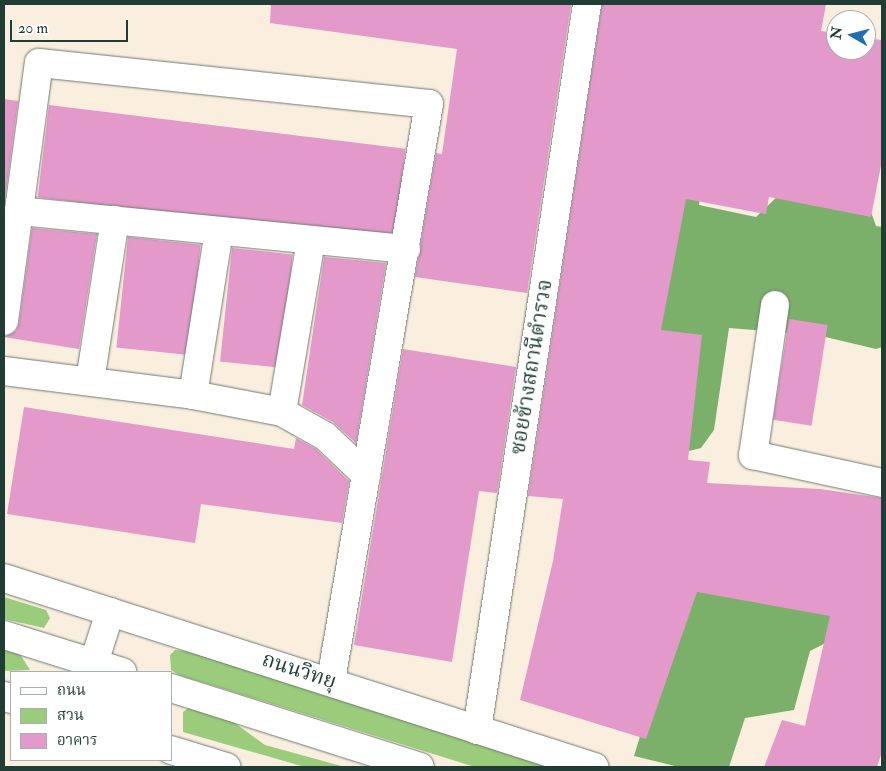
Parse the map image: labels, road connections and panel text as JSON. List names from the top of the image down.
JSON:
{
  "streets": {
    "main road": ["ซอยข้างสถานีตำรวจ", "ถนนวิทยุ"]
  },
  "crossings": [
    ["ซอยข้างสถานีตำรวจ", "ถนนวิทยุ"]
  ],
  "legend": ["ถนน", "สวน", "อาคาร"],
  "scale_bar": "20 m",
  "north": "left"
}
